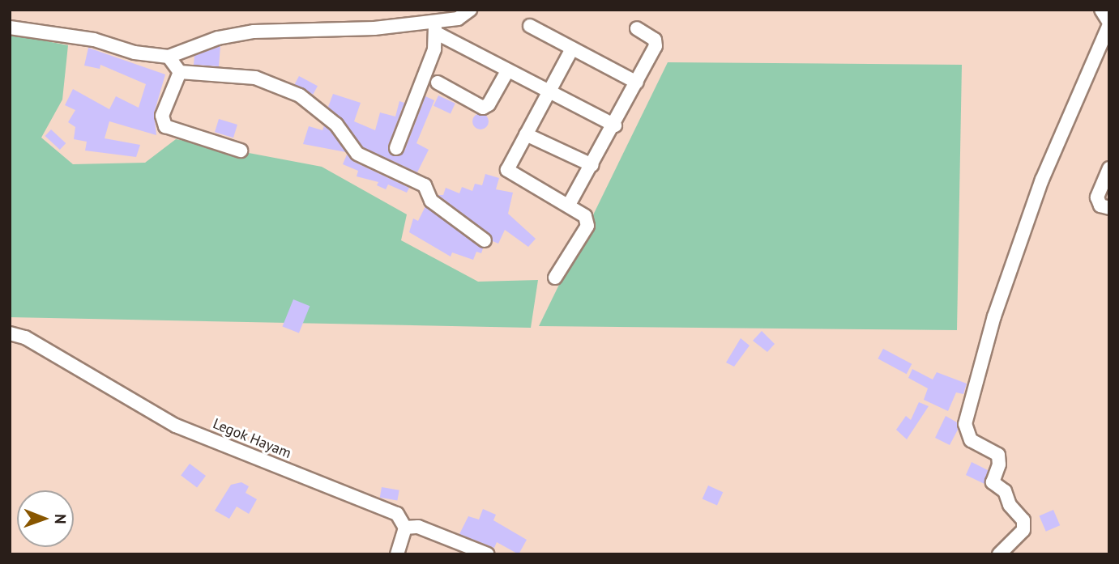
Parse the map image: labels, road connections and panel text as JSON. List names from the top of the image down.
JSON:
{
  "streets": {
    "street": ["Legok Hayam"]
  },
  "north": "right"
}
